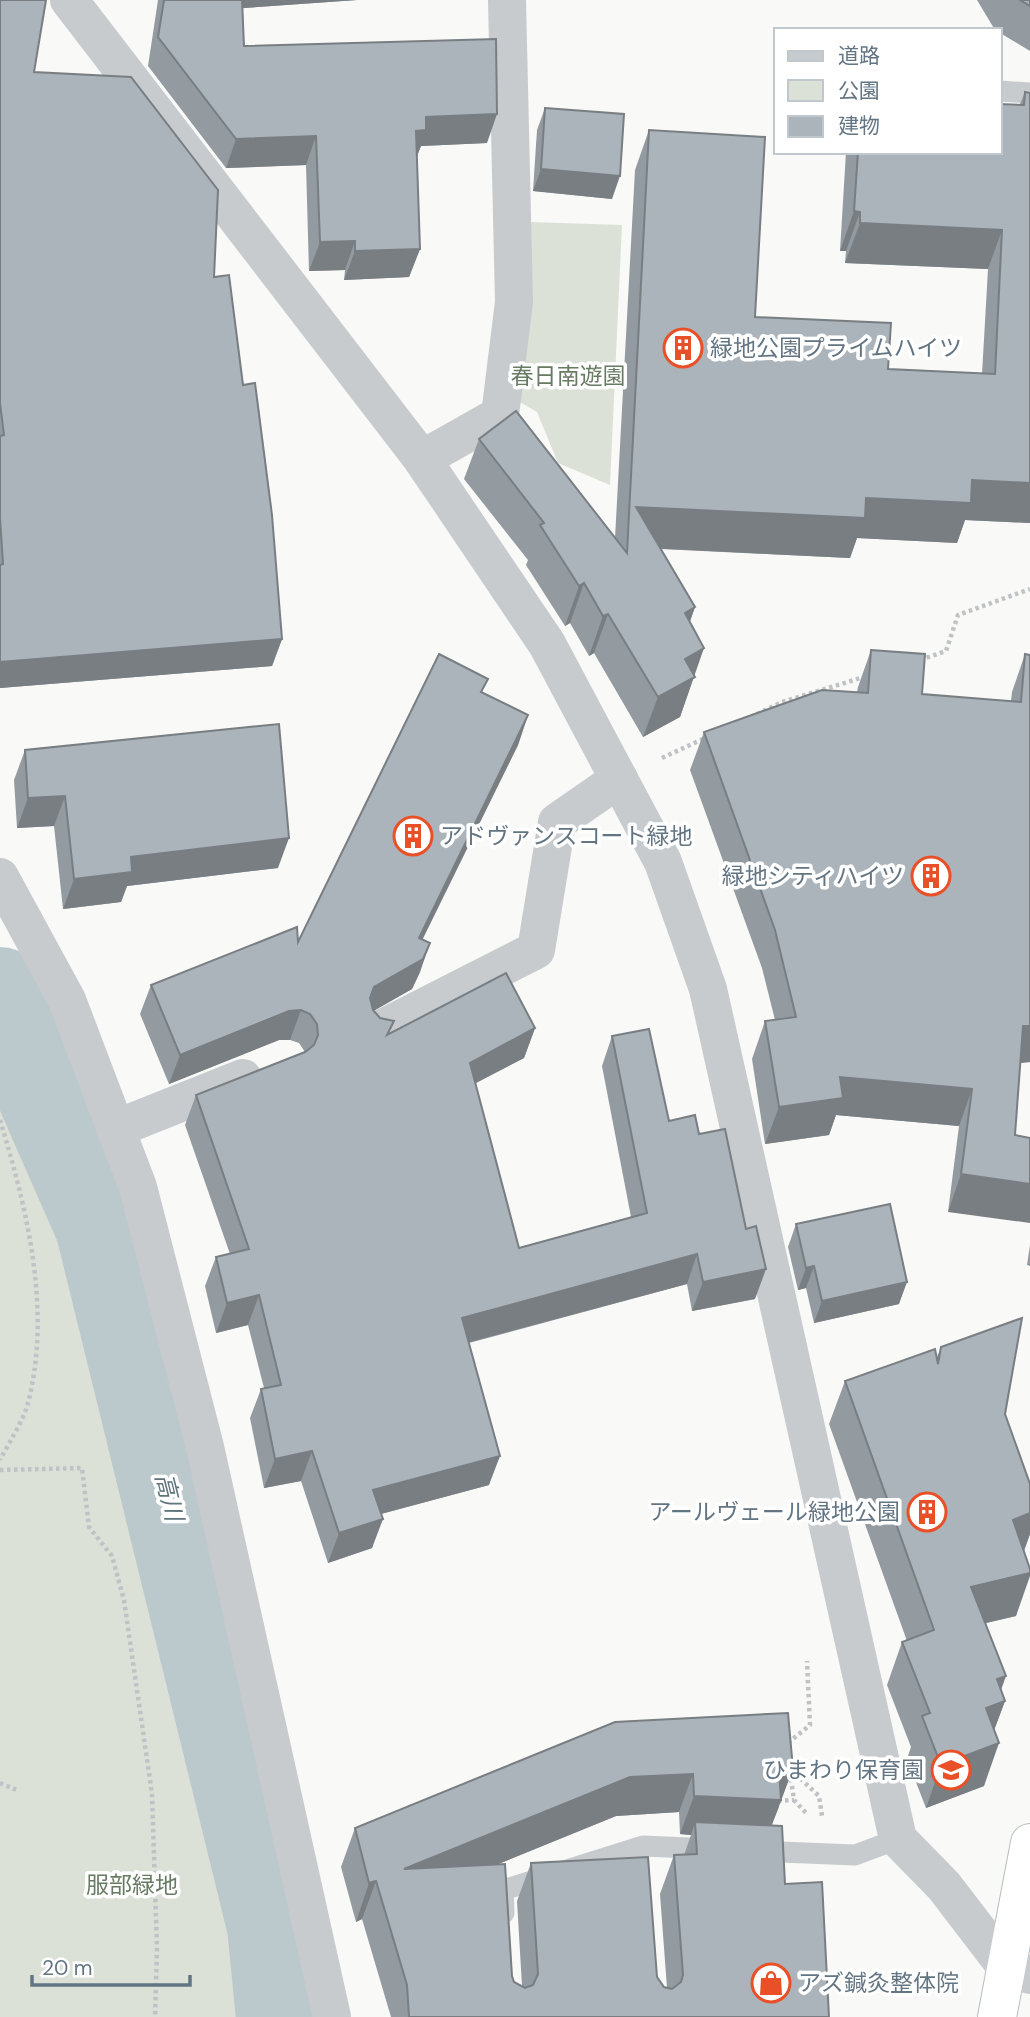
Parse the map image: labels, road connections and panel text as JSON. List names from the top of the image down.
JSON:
{
  "water": ["高川"],
  "parks": ["春日南遊園", "服部緑地"],
  "places": {
    "building": [
      "緑地公園プライムハイツ",
      "アドヴァンスコート緑地",
      "緑地シティハイツ",
      "アールヴェール緑地公園"
    ],
    "school or university": ["ひまわり保育園"],
    "shop": ["アズ鍼灸整体院"]
  },
  "legend": ["道路", "公園", "建物"],
  "scale_bar": "20 m"
}
